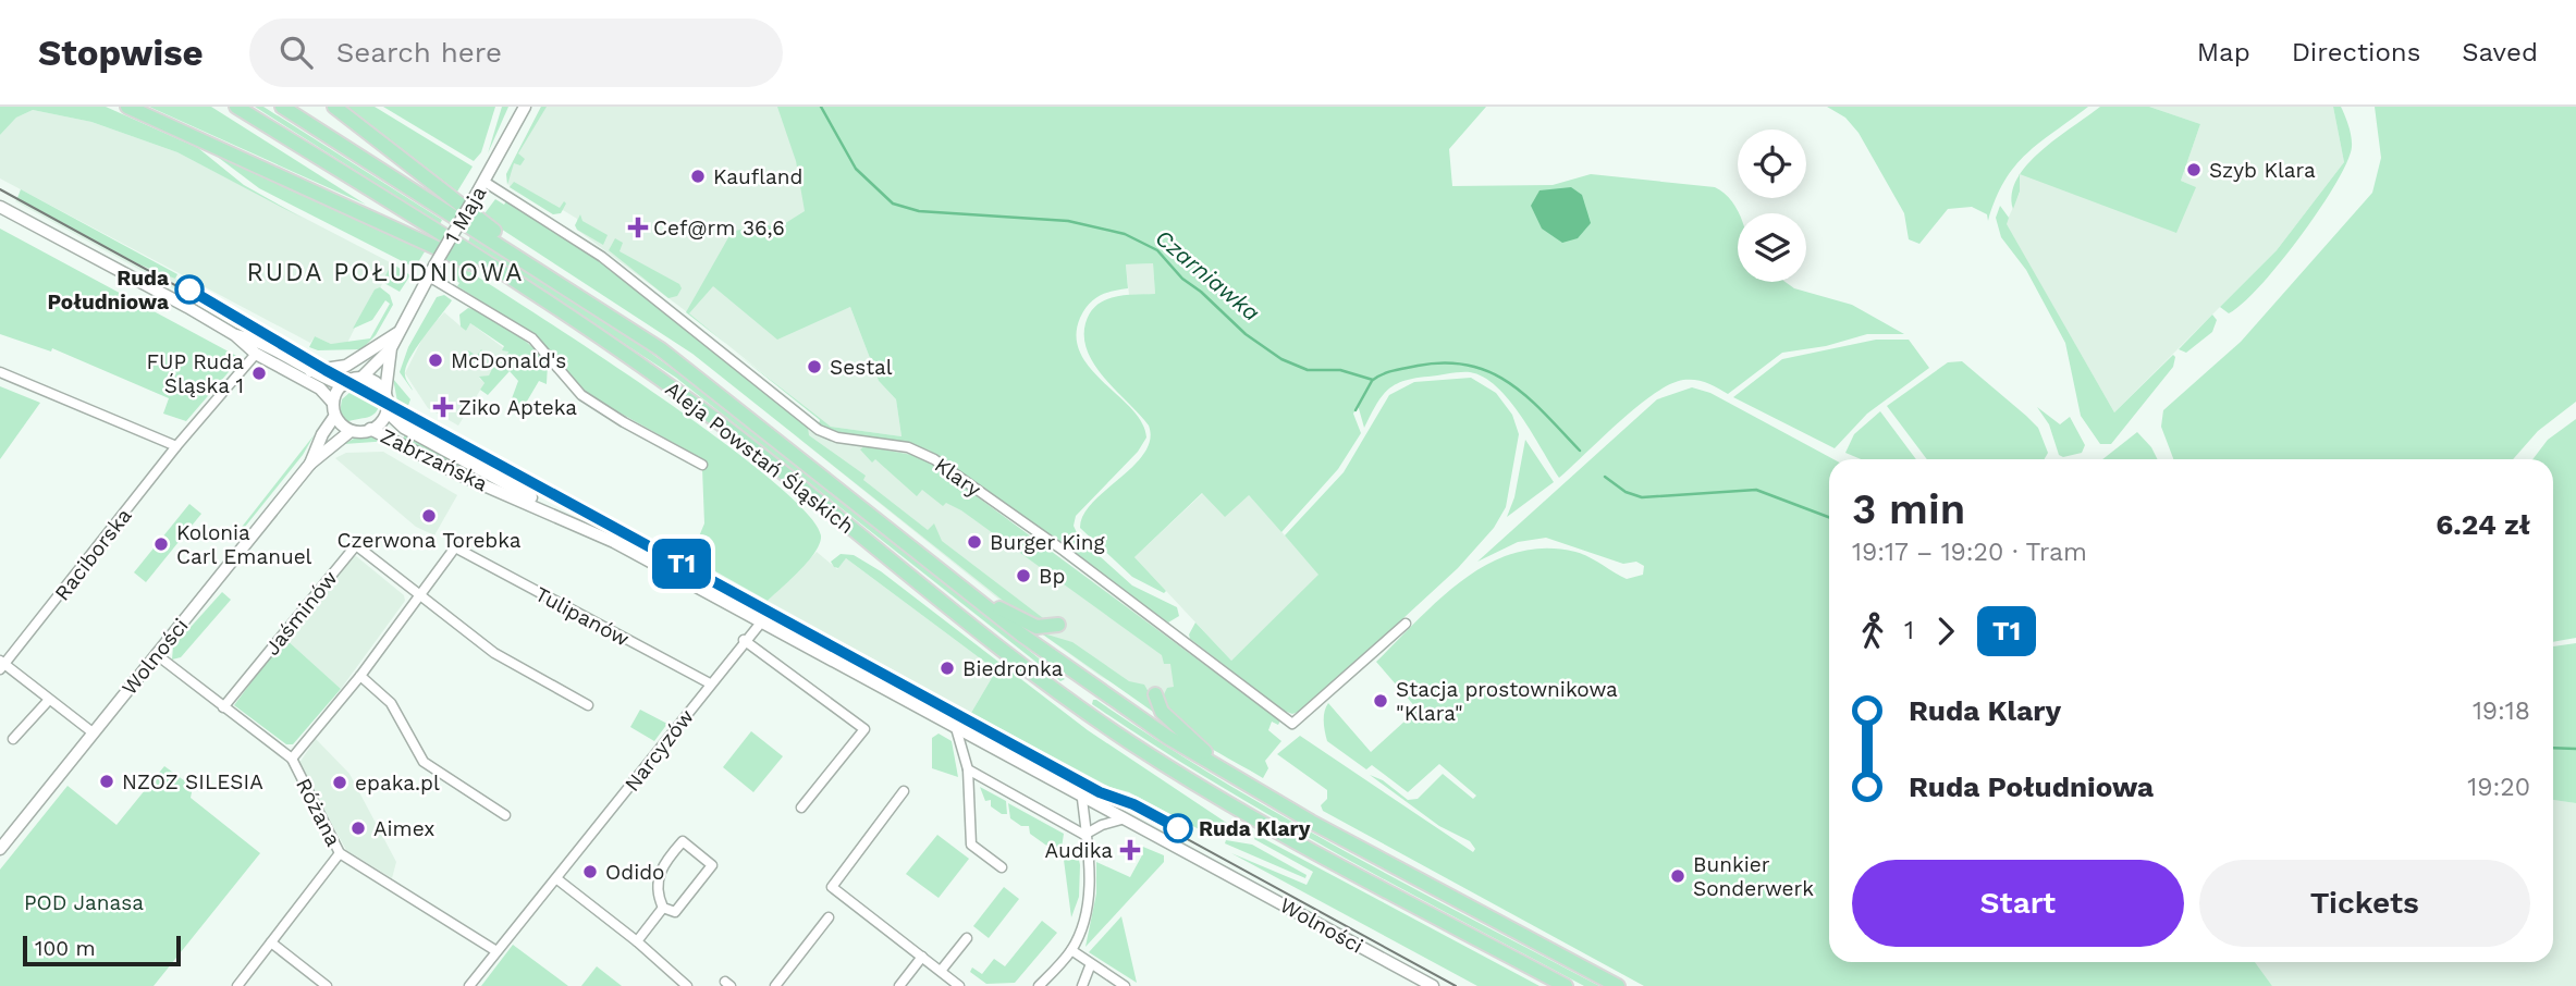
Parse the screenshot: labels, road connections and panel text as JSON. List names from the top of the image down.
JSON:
{
  "streets": {
    "main road": ["Aleja Powstań Śląskich"],
    "street": [
      "1 Maja",
      "Zabrzańska",
      "Klary",
      "Raciborska",
      "Jaśminów",
      "Tulipanów",
      "Wolności",
      "Narcyzów",
      "Różana"
    ]
  },
  "crossings": [
    ["1 Maja", "Zabrzańska"],
    ["1 Maja", "Klary"],
    ["1 Maja", "Wolności"],
    ["Zabrzańska", "Wolności"],
    ["Zabrzańska", "Narcyzów"],
    ["Raciborska", "Wolności"],
    ["Jaśminów", "Tulipanów"],
    ["Jaśminów", "Różana"],
    ["Tulipanów", "Narcyzów"],
    ["Wolności", "Różana"],
    ["Narcyzów", "Różana"]
  ],
  "districts": ["RUDA POŁUDNIOWA"],
  "water": ["Czarniawka"],
  "parks": ["POD Janasa"],
  "places": {
    "other": [
      "Szyb Klara",
      "Kaufland",
      "Ruda Południowa",
      "McDonald's",
      "Sestal",
      "FUP Ruda Śląska 1",
      "Czerwona Torebka",
      "Burger King",
      "Kolonia Carl Emanuel",
      "Bp",
      "Biedronka",
      "Stacja prostownikowa \"Klara\"",
      "NZOZ SILESIA",
      "epaka.pl",
      "Aimex",
      "Ruda Klary",
      "Odido",
      "Bunkier Sonderwerk"
    ],
    "health": ["Cef@rm 36,6", "Ziko Apteka", "Audika"]
  },
  "lines": ["tram line T1"],
  "scale_bar": "100 m",
  "page": {
    "header": "Stopwise",
    "search": "Search here",
    "nav": ["Map", "Directions", "Saved"],
    "on_map": "T1",
    "heading": ["3 min", "19:17 – 19:20 · Tram", "6.24 zł"],
    "legs": ["1", "T1"],
    "list": [
      {
        "name": "Ruda Klary",
        "value": "19:18"
      },
      {
        "name": "Ruda Południowa",
        "value": "19:20"
      }
    ],
    "buttons": ["Start", "Tickets"],
    "scale": "100 m"
  }
}
